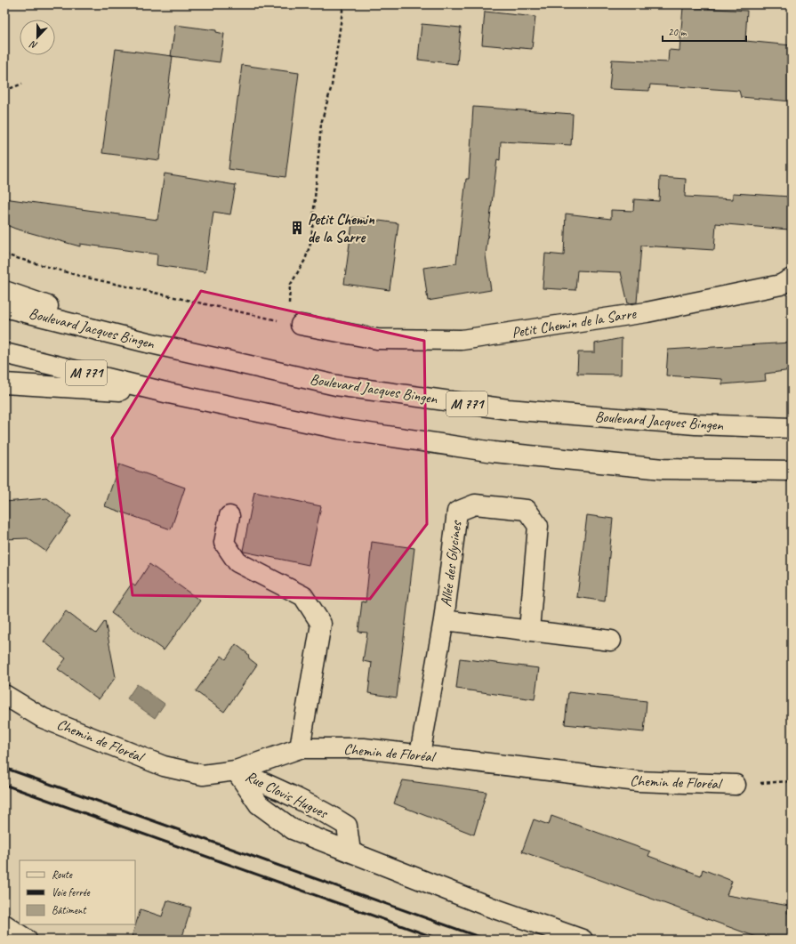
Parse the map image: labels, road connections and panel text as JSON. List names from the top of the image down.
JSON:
{
  "streets": {
    "main road": [
      "Petit Chemin de la Sarre",
      "Boulevard Jacques Bingen",
      "M 771",
      "Allée des Glycines",
      "Chemin de Floréal",
      "Rue Clovis Hugues"
    ]
  },
  "crossings": [
    ["Allée des Glycines", "Chemin de Floréal"],
    ["Chemin de Floréal", "Rue Clovis Hugues"]
  ],
  "places": {
    "building": ["Petit Chemin de la Sarre"]
  },
  "legend": ["Route", "Voie ferrée", "Bâtiment"],
  "scale_bar": "20 m",
  "north": "bottom"
}
